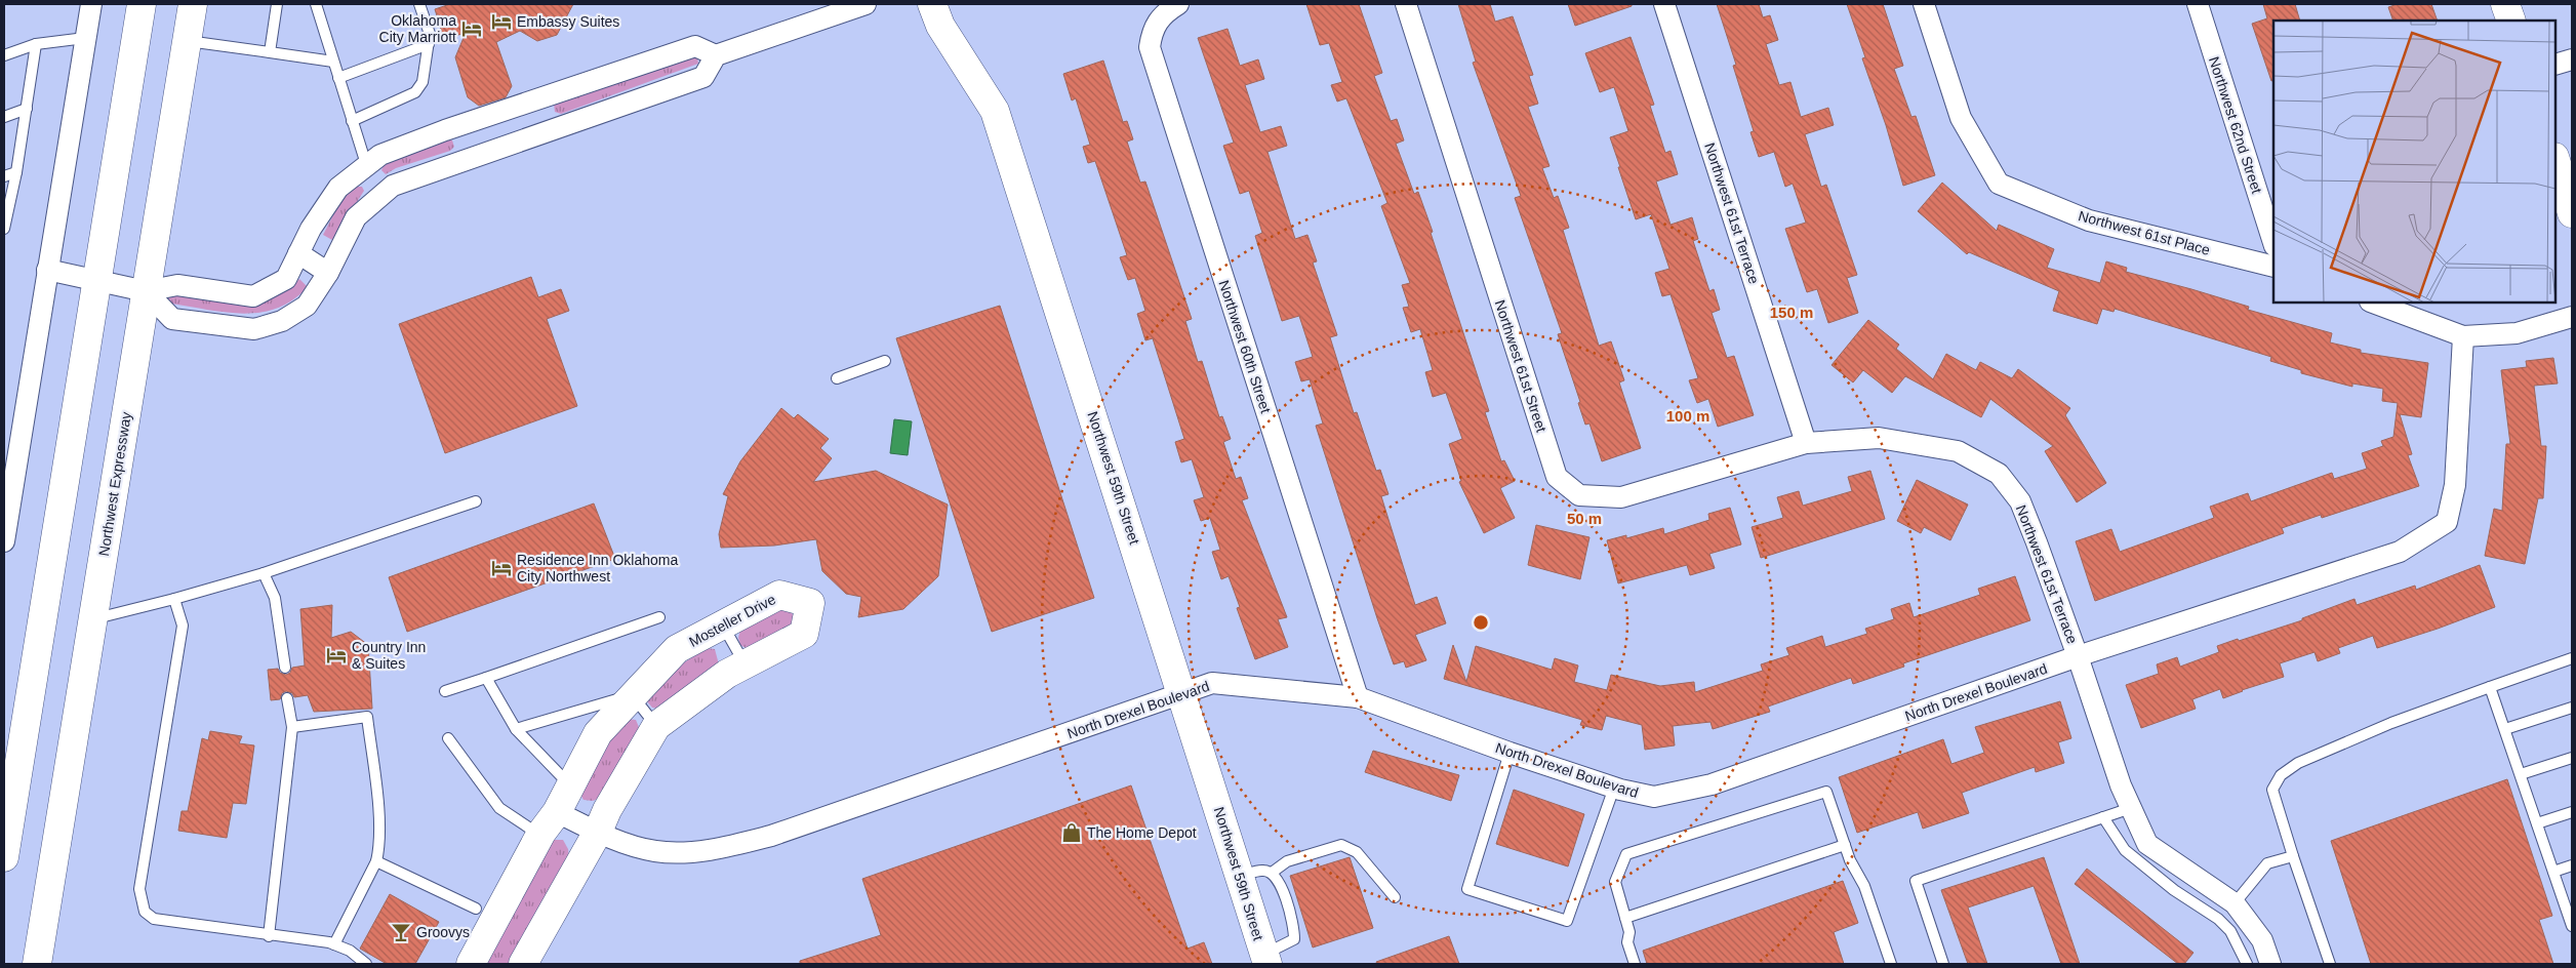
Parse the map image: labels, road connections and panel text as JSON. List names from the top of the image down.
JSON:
{
  "streets": {
    "main road": ["Northwest 59th Street", "Northwest Expressway", "Mosteller Drive"],
    "street": [
      "Northwest 62nd Street",
      "Northwest 61st Terrace",
      "Northwest 61st Place",
      "Northwest 60th Street",
      "Northwest 61st Street",
      "North Drexel Boulevard"
    ]
  },
  "crossings": [
    ["Northwest 61st Terrace", "Northwest 61st Street"],
    ["Northwest 61st Terrace", "North Drexel Boulevard"],
    ["Northwest 60th Street", "North Drexel Boulevard"],
    ["Northwest 59th Street", "North Drexel Boulevard"],
    ["Mosteller Drive", "North Drexel Boulevard"]
  ],
  "places": {
    "hotel": [
      "Embassy Suites",
      "Oklahoma City Marriott",
      "Residence Inn Oklahoma City Northwest",
      "Country Inn & Suites"
    ],
    "shop": ["The Home Depot"],
    "bar": ["Groovys"]
  },
  "rings": ["150 m", "100 m", "50 m"]
}
